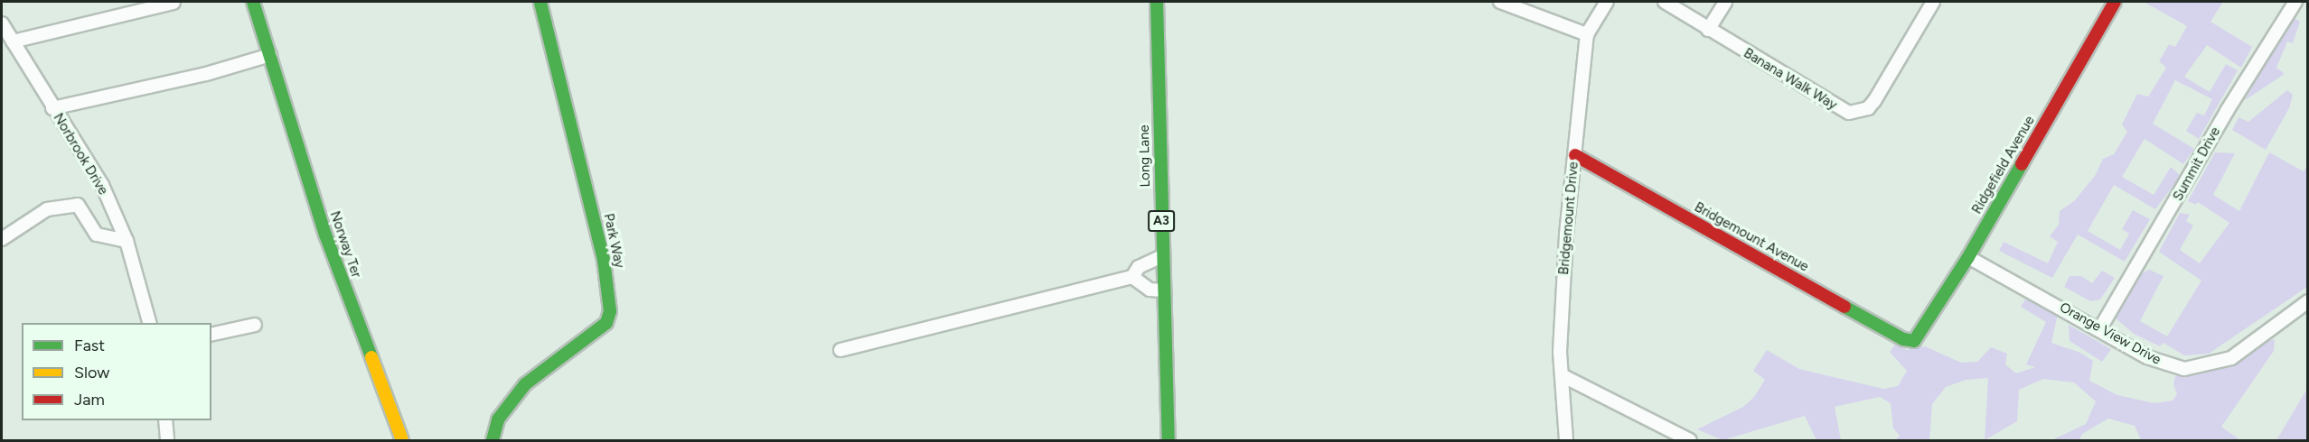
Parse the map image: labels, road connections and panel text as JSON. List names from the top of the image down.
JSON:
{
  "streets": {
    "street": [
      "Banana Walk Way",
      "Norbrook Drive",
      "Long Lane",
      "Summit Drive",
      "Ridgefield Avenue",
      "Bridgemount Drive",
      "A3",
      "Bridgemount Avenue",
      "Park Way",
      "Norway Ter",
      "Orange View Drive"
    ]
  },
  "crossings": [
    ["Summit Drive", "Orange View Drive"],
    ["Ridgefield Avenue", "Bridgemount Avenue"],
    ["Ridgefield Avenue", "Orange View Drive"],
    ["Bridgemount Drive", "Bridgemount Avenue"]
  ],
  "legend": ["Fast", "Slow", "Jam"]
}
